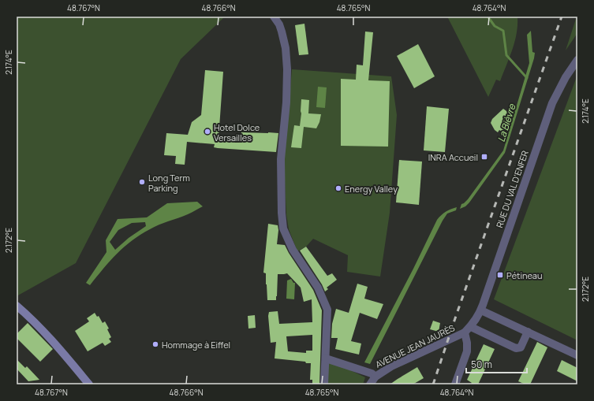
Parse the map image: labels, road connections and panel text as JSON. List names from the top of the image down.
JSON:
{
  "streets": {
    "street": ["RUE DU VAL D'ENFER", "AVENUE JEAN JAURÈS"]
  },
  "crossings": [
    ["RUE DU VAL D'ENFER", "AVENUE JEAN JAURÈS"]
  ],
  "water": ["La Bièvre"],
  "places": {
    "other": [
      "Hotel Dolce Versailles",
      "Long Term Parking",
      "Energy Valley",
      "Hommage à Eiffel"
    ],
    "transit": ["INRA Accueil", "Pétineau"]
  },
  "scale_bar": "50 m",
  "coordinates": [
    "48.767°N",
    "48.766°N",
    "48.765°N",
    "48.764°N",
    "2.174°E",
    "2.172°E"
  ]
}
